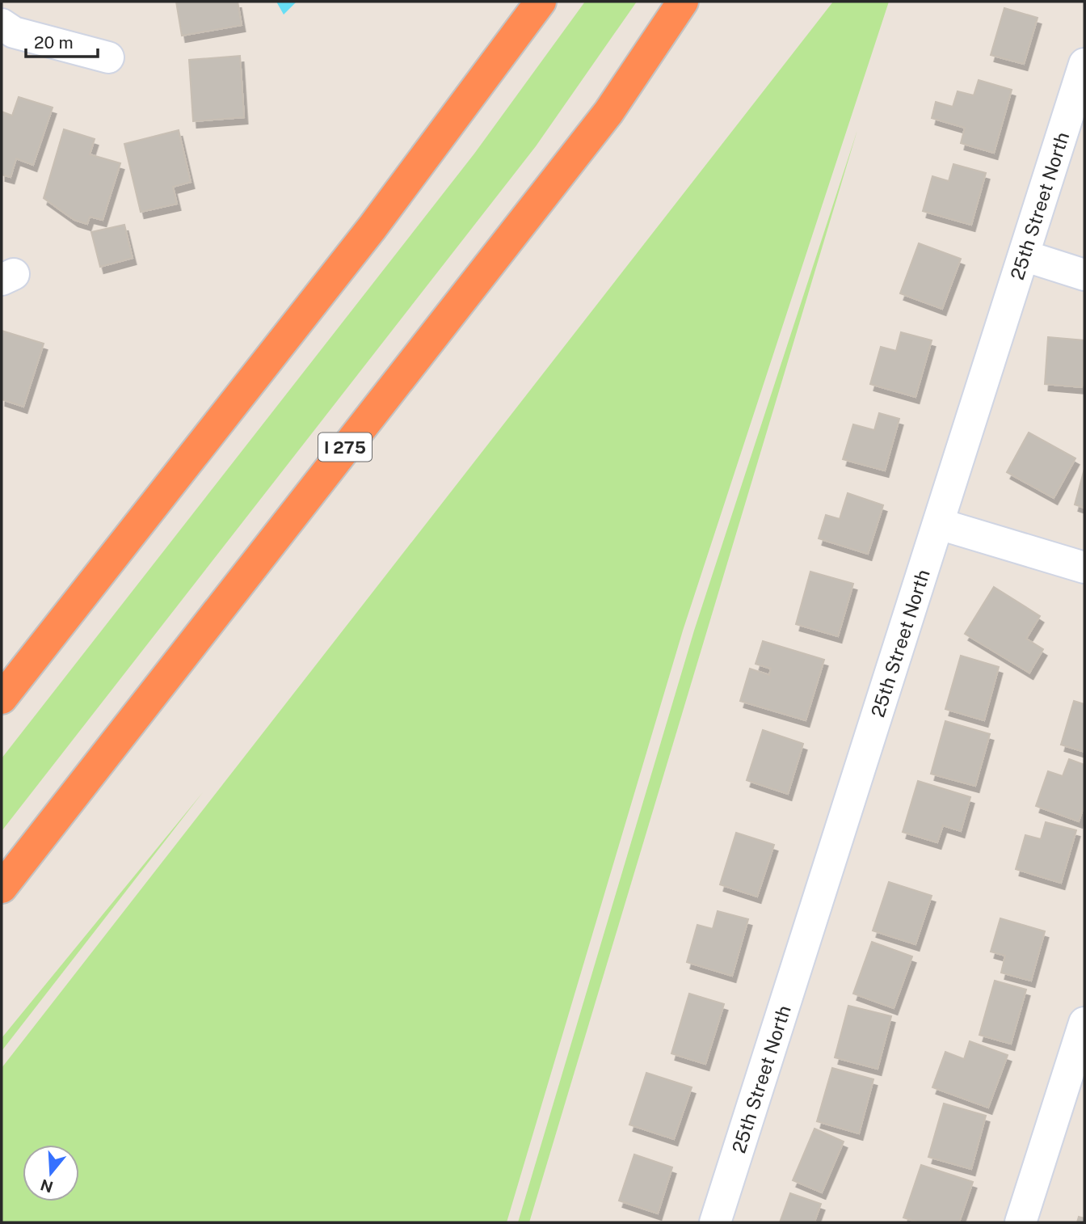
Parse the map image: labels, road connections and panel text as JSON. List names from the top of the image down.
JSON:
{
  "streets": {
    "highway": ["I 275"],
    "street": ["25th Street North"]
  },
  "scale_bar": "20 m",
  "north": "bottom"
}
